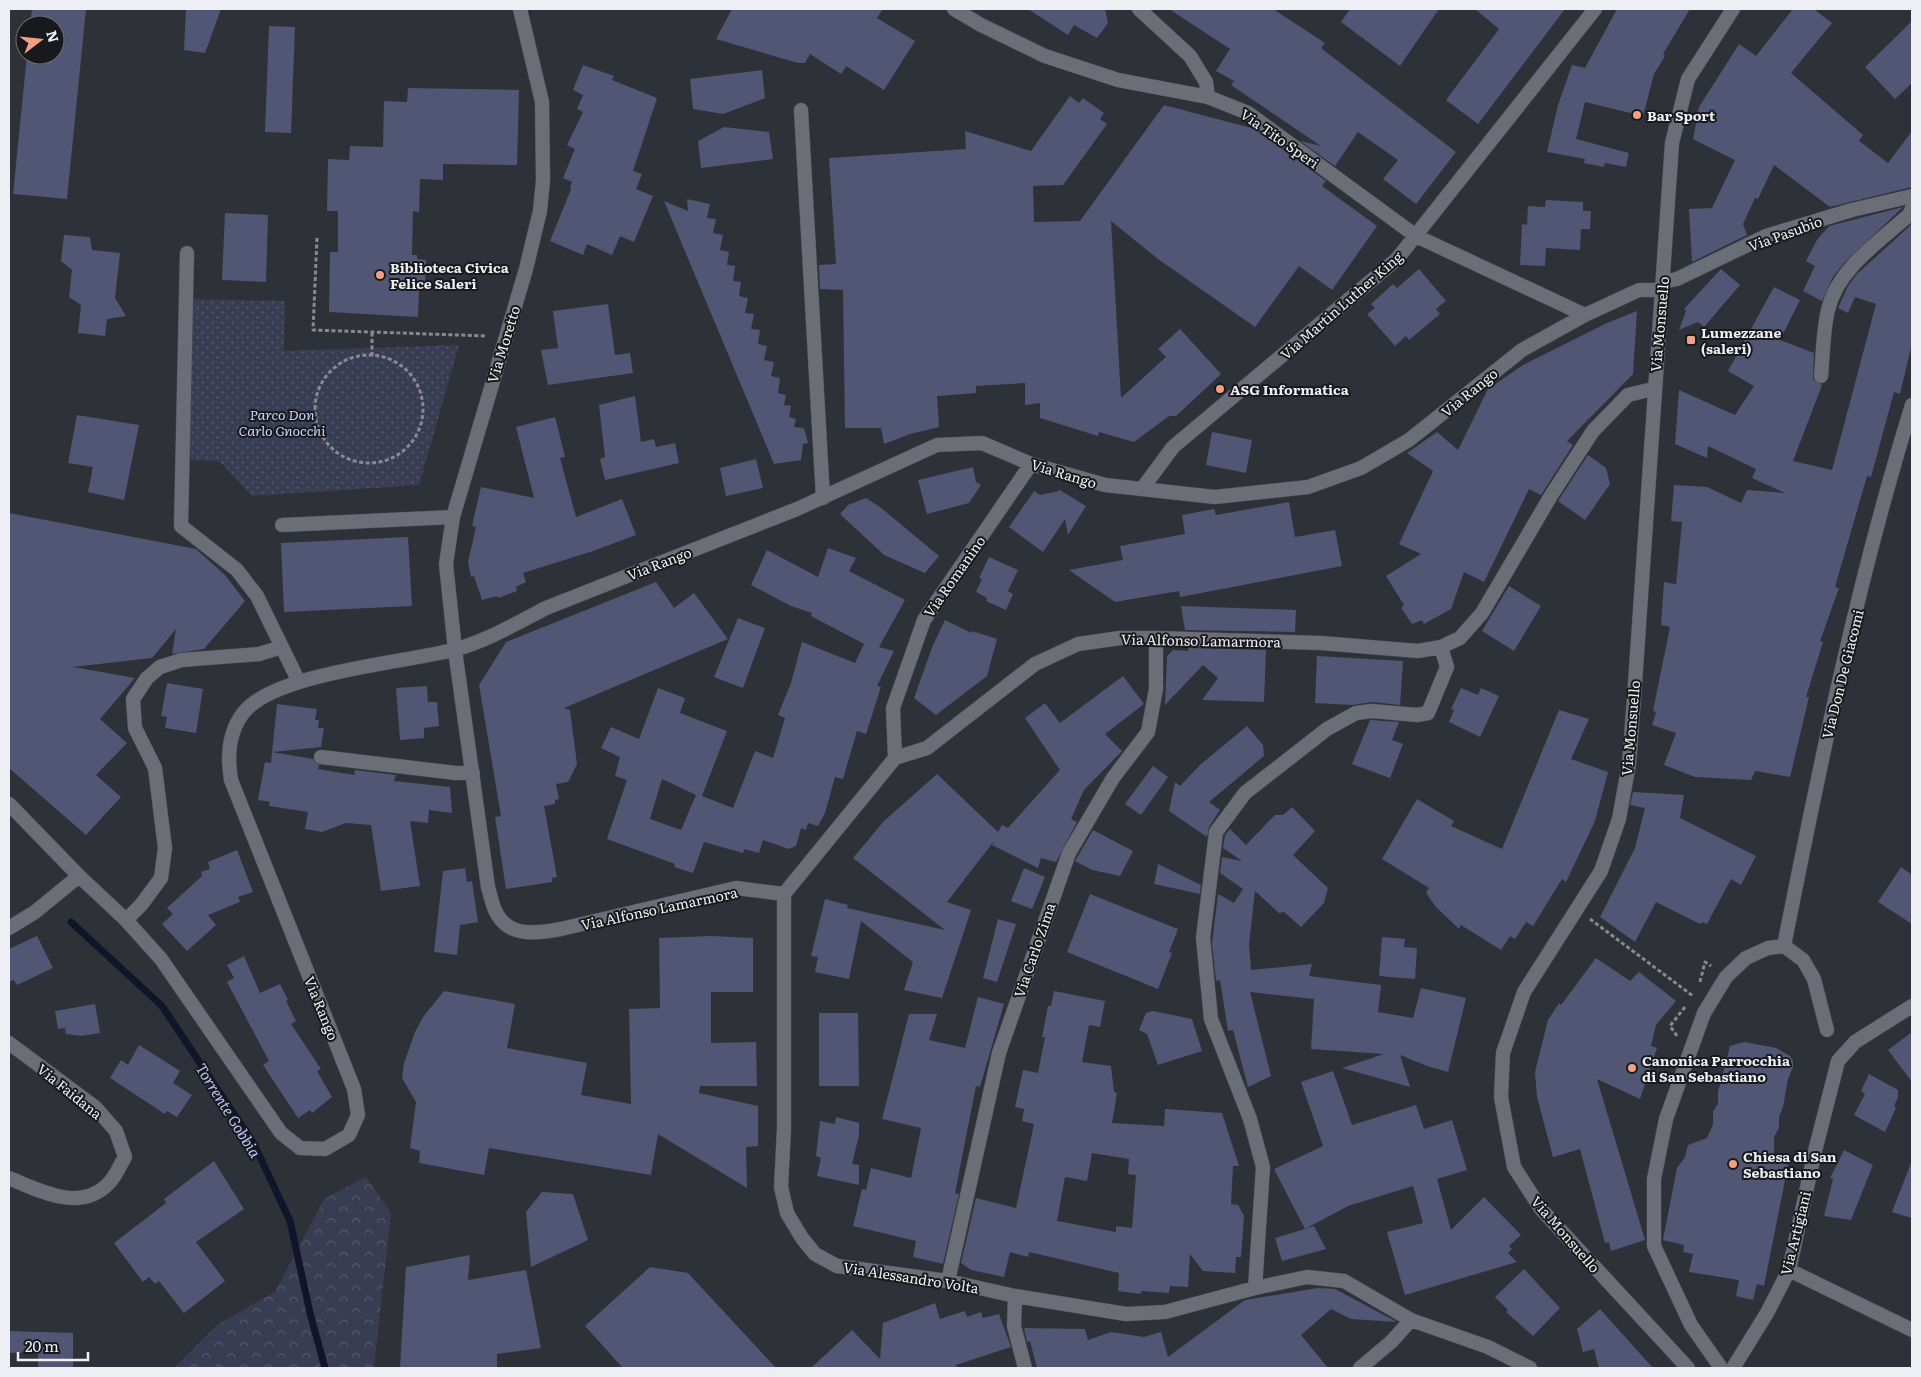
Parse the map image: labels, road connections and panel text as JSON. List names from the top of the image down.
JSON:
{
  "streets": {
    "street": [
      "Via Tito Speri",
      "Via Pasubio",
      "Via Martin Luther King",
      "Via Monsuello",
      "Via Moretto",
      "Via Rango",
      "Via Romanino",
      "Via Alfonso Lamarmora",
      "Via Don De Giacomi",
      "Via Carlo Zima",
      "Via Faidana",
      "Via Artigiani",
      "Via Alessandro Volta"
    ]
  },
  "crossings": [
    ["Via Tito Speri", "Via Martin Luther King"],
    ["Via Tito Speri", "Via Rango"],
    ["Via Pasubio", "Via Monsuello"],
    ["Via Pasubio", "Via Rango"],
    ["Via Martin Luther King", "Via Rango"],
    ["Via Monsuello", "Via Rango"],
    ["Via Monsuello", "Via Alfonso Lamarmora"],
    ["Via Moretto", "Via Rango"],
    ["Via Rango", "Via Romanino"],
    ["Via Romanino", "Via Alfonso Lamarmora"],
    ["Via Alfonso Lamarmora", "Via Carlo Zima"],
    ["Via Alfonso Lamarmora", "Via Alessandro Volta"],
    ["Via Carlo Zima", "Via Alessandro Volta"]
  ],
  "water": ["Torrente Gobbia"],
  "parks": ["Parco Don Carlo Gnocchi"],
  "places": {
    "other": [
      "Bar Sport",
      "Biblioteca Civica Felice Saleri",
      "ASG Informatica",
      "Canonica Parrocchia di San Sebastiano",
      "Chiesa di San Sebastiano"
    ],
    "transit": ["Lumezzane (saleri)"]
  },
  "scale_bar": "20 m",
  "north": "right"
}
